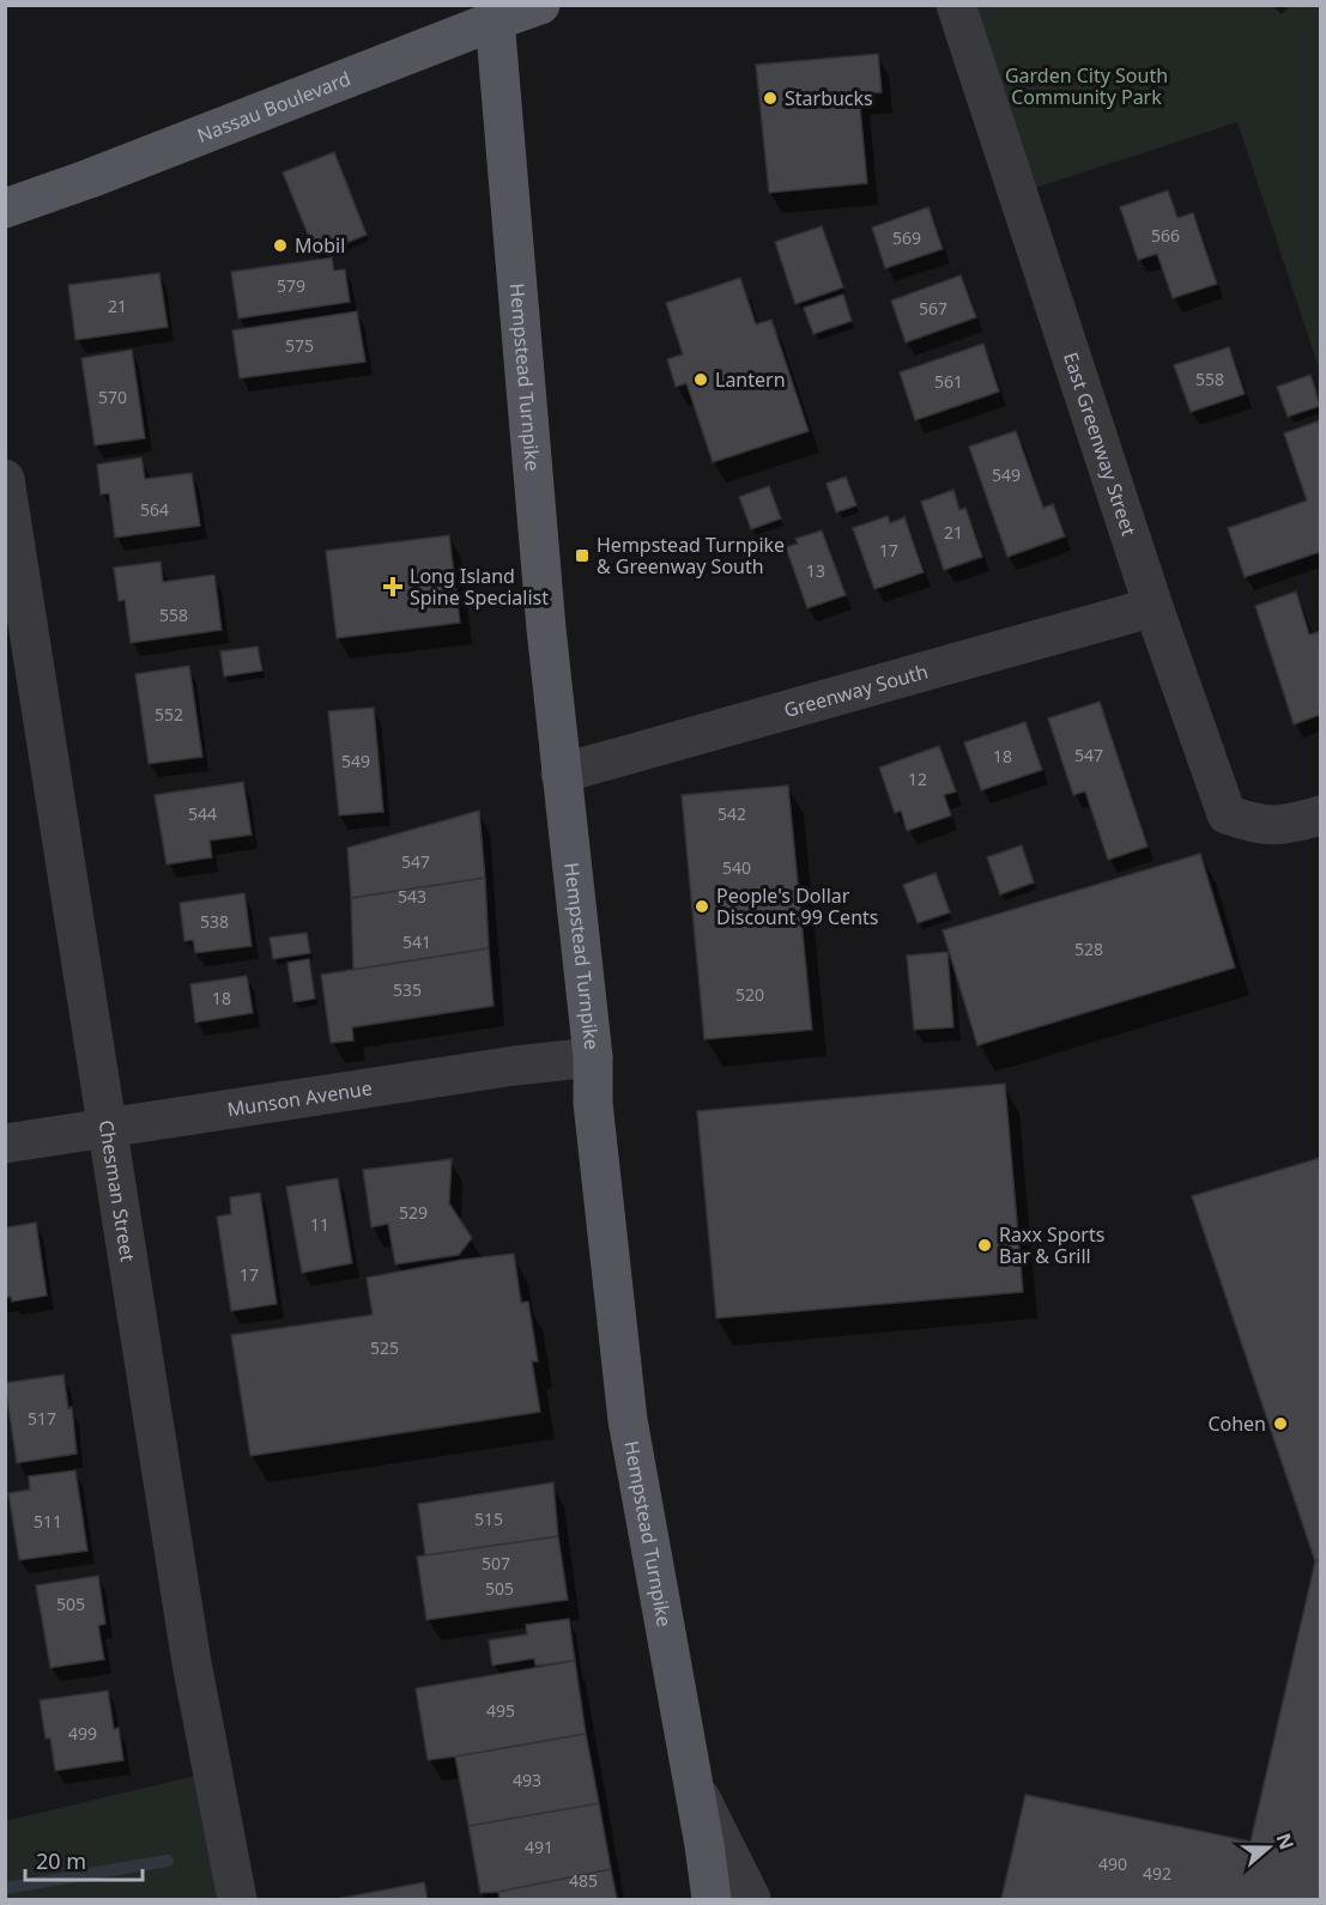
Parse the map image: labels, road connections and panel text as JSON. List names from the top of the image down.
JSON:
{
  "streets": {
    "main road": ["Nassau Boulevard", "Hempstead Turnpike"],
    "street": [
      "East Greenway Street",
      "Greenway South",
      "Munson Avenue",
      "Chesman Street"
    ]
  },
  "crossings": [
    ["Nassau Boulevard", "Hempstead Turnpike"],
    ["Hempstead Turnpike", "Greenway South"],
    ["Hempstead Turnpike", "Munson Avenue"],
    ["East Greenway Street", "Greenway South"],
    ["Munson Avenue", "Chesman Street"]
  ],
  "parks": ["Garden City South Community Park"],
  "places": {
    "other": [
      "Starbucks",
      "Mobil",
      "Lantern",
      "People's Dollar Discount 99 Cents",
      "Raxx Sports Bar & Grill",
      "Cohen"
    ],
    "transit": ["Hempstead Turnpike & Greenway South"],
    "health": ["Long Island Spine Specialist"]
  },
  "house_numbers": [
    "566",
    "569",
    "579",
    "21",
    "567",
    "575",
    "558",
    "561",
    "570",
    "549",
    "564",
    "21",
    "17",
    "13",
    "558",
    "552",
    "547",
    "18",
    "549",
    "12",
    "544",
    "542",
    "547",
    "540",
    "543",
    "538",
    "541",
    "528",
    "535",
    "520",
    "18",
    "529",
    "11",
    "17",
    "525",
    "517",
    "515",
    "511",
    "507",
    "505",
    "505",
    "495",
    "499",
    "493",
    "491",
    "490",
    "492",
    "485"
  ],
  "scale_bar": "20 m",
  "north": "right"
}
